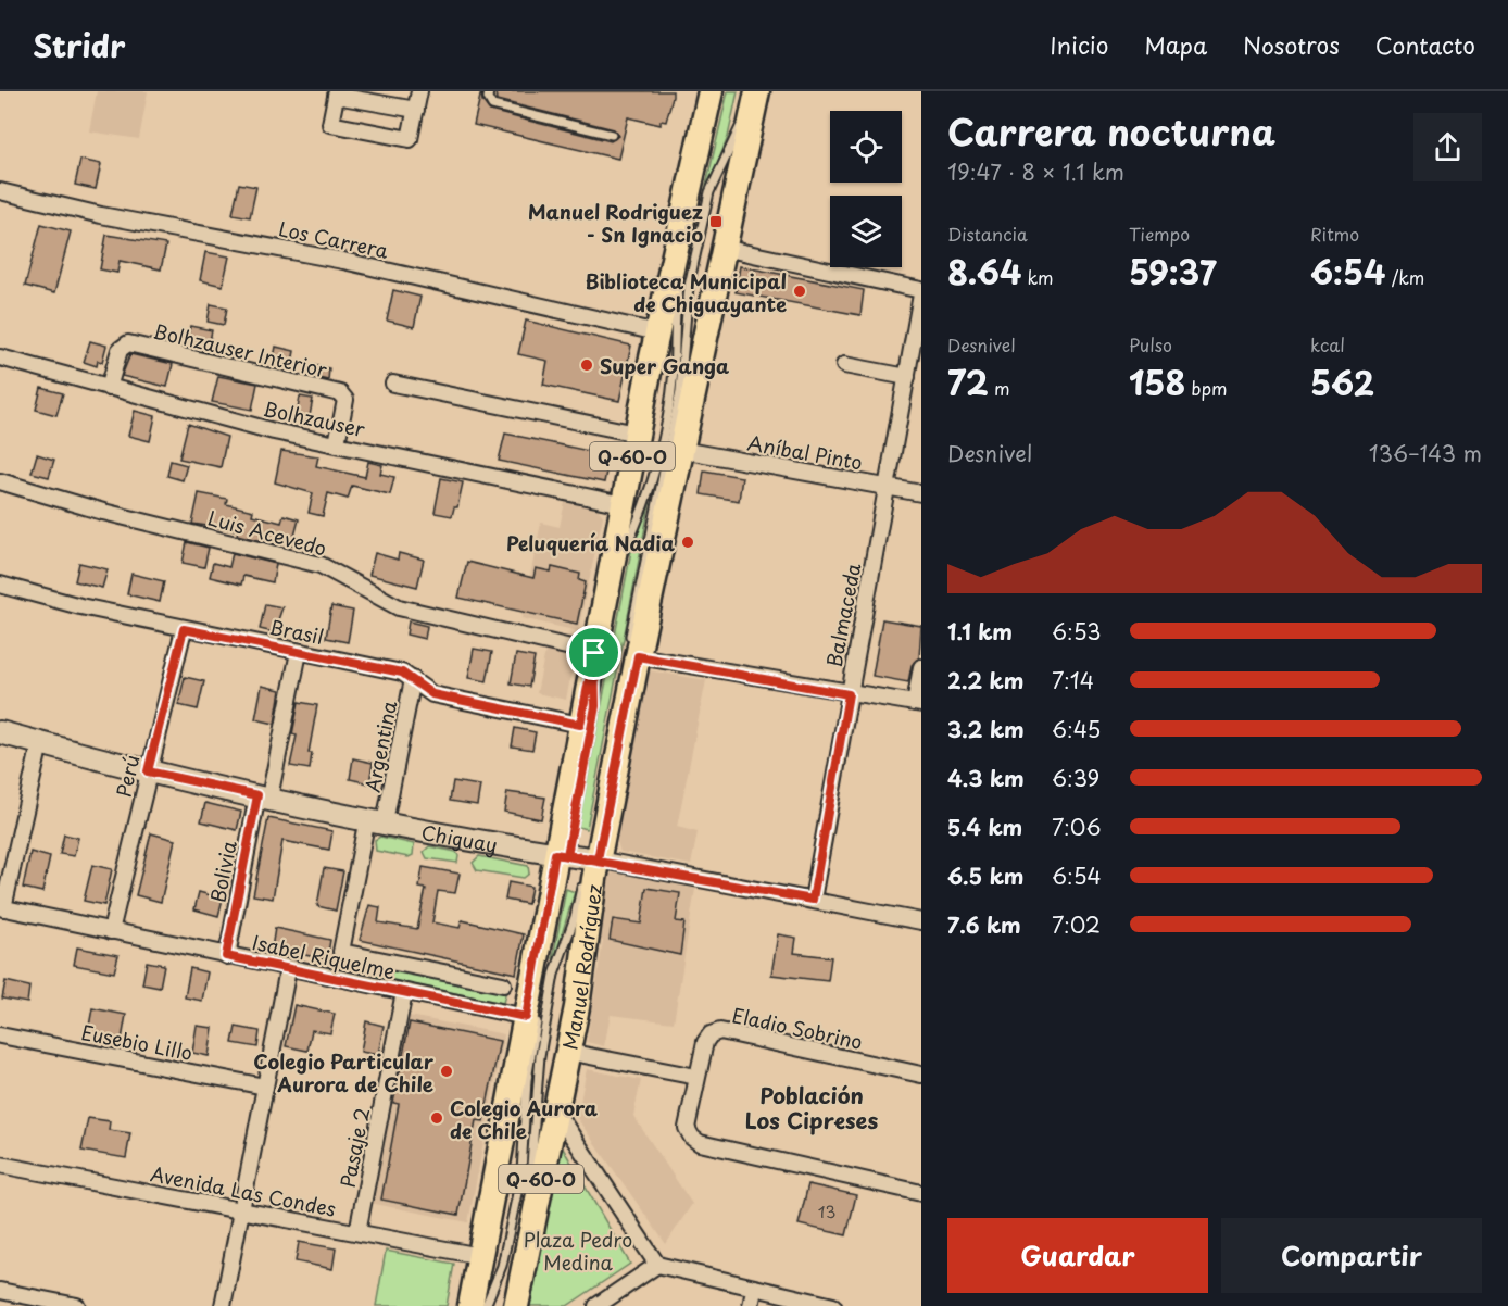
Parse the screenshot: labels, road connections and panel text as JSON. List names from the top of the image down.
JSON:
{
  "streets": {
    "main road": ["Q-60-O", "Manuel Rodríguez"],
    "street": [
      "Los Carrera",
      "Bolhzauser Interior",
      "Bolhzauser",
      "Aníbal Pinto",
      "Luis Acevedo",
      "Balmaceda",
      "Brasil",
      "Argentina",
      "Perú",
      "Chiguay",
      "Bolivia",
      "Isabel Riquelme",
      "Eladio Sobrino",
      "Eusebio Lillo",
      "Pasaje 2",
      "Avenida Las Condes"
    ]
  },
  "crossings": [
    ["Los Carrera", "Manuel Rodríguez"],
    ["Bolhzauser Interior", "Bolhzauser"],
    ["Bolhzauser", "Manuel Rodríguez"],
    ["Aníbal Pinto", "Balmaceda"],
    ["Aníbal Pinto", "Manuel Rodríguez"],
    ["Luis Acevedo", "Manuel Rodríguez"],
    ["Balmaceda", "Chiguay"],
    ["Brasil", "Argentina"],
    ["Brasil", "Perú"],
    ["Brasil", "Bolivia"],
    ["Brasil", "Manuel Rodríguez"],
    ["Argentina", "Chiguay"],
    ["Perú", "Chiguay"],
    ["Perú", "Isabel Riquelme"],
    ["Chiguay", "Bolivia"],
    ["Chiguay", "Manuel Rodríguez"],
    ["Bolivia", "Isabel Riquelme"],
    ["Isabel Riquelme", "Manuel Rodríguez"],
    ["Isabel Riquelme", "Pasaje 2"],
    ["Manuel Rodríguez", "Avenida Las Condes"],
    ["Pasaje 2", "Avenida Las Condes"]
  ],
  "districts": ["Población Los Cipreses"],
  "parks": ["Plaza Pedro Medina"],
  "places": {
    "transit": ["Manuel Rodriguez - Sn Ignacio"],
    "other": [
      "Biblioteca Municipal de Chiguayante",
      "Super Ganga",
      "Peluquería Nadia",
      "Colegio Particular Aurora de Chile",
      "Colegio Aurora de Chile"
    ]
  },
  "house_numbers": ["13"],
  "page": {
    "header": "Stridr",
    "nav": [
      "Inicio",
      "Mapa",
      "Nosotros",
      "Contacto"
    ],
    "heading": ["Carrera nocturna", "19:47 · 8 × 1.1 km"],
    "stats": [
      ["Distancia", "8.64 km"],
      ["Tiempo", "59:37"],
      ["Ritmo", "6:54 /km"],
      ["Desnivel", "72 m"],
      ["Pulso", "158 bpm"],
      ["kcal", "562"]
    ],
    "chart": ["Desnivel", "136–143 m"],
    "list": [
      {
        "name": "1.1 km",
        "note": "6:53"
      },
      {
        "name": "2.2 km",
        "note": "7:14"
      },
      {
        "name": "3.2 km",
        "note": "6:45"
      },
      {
        "name": "4.3 km",
        "note": "6:39"
      },
      {
        "name": "5.4 km",
        "note": "7:06"
      },
      {
        "name": "6.5 km",
        "note": "6:54"
      },
      {
        "name": "7.6 km",
        "note": "7:02"
      }
    ],
    "buttons": ["Guardar", "Compartir"]
  }
}
